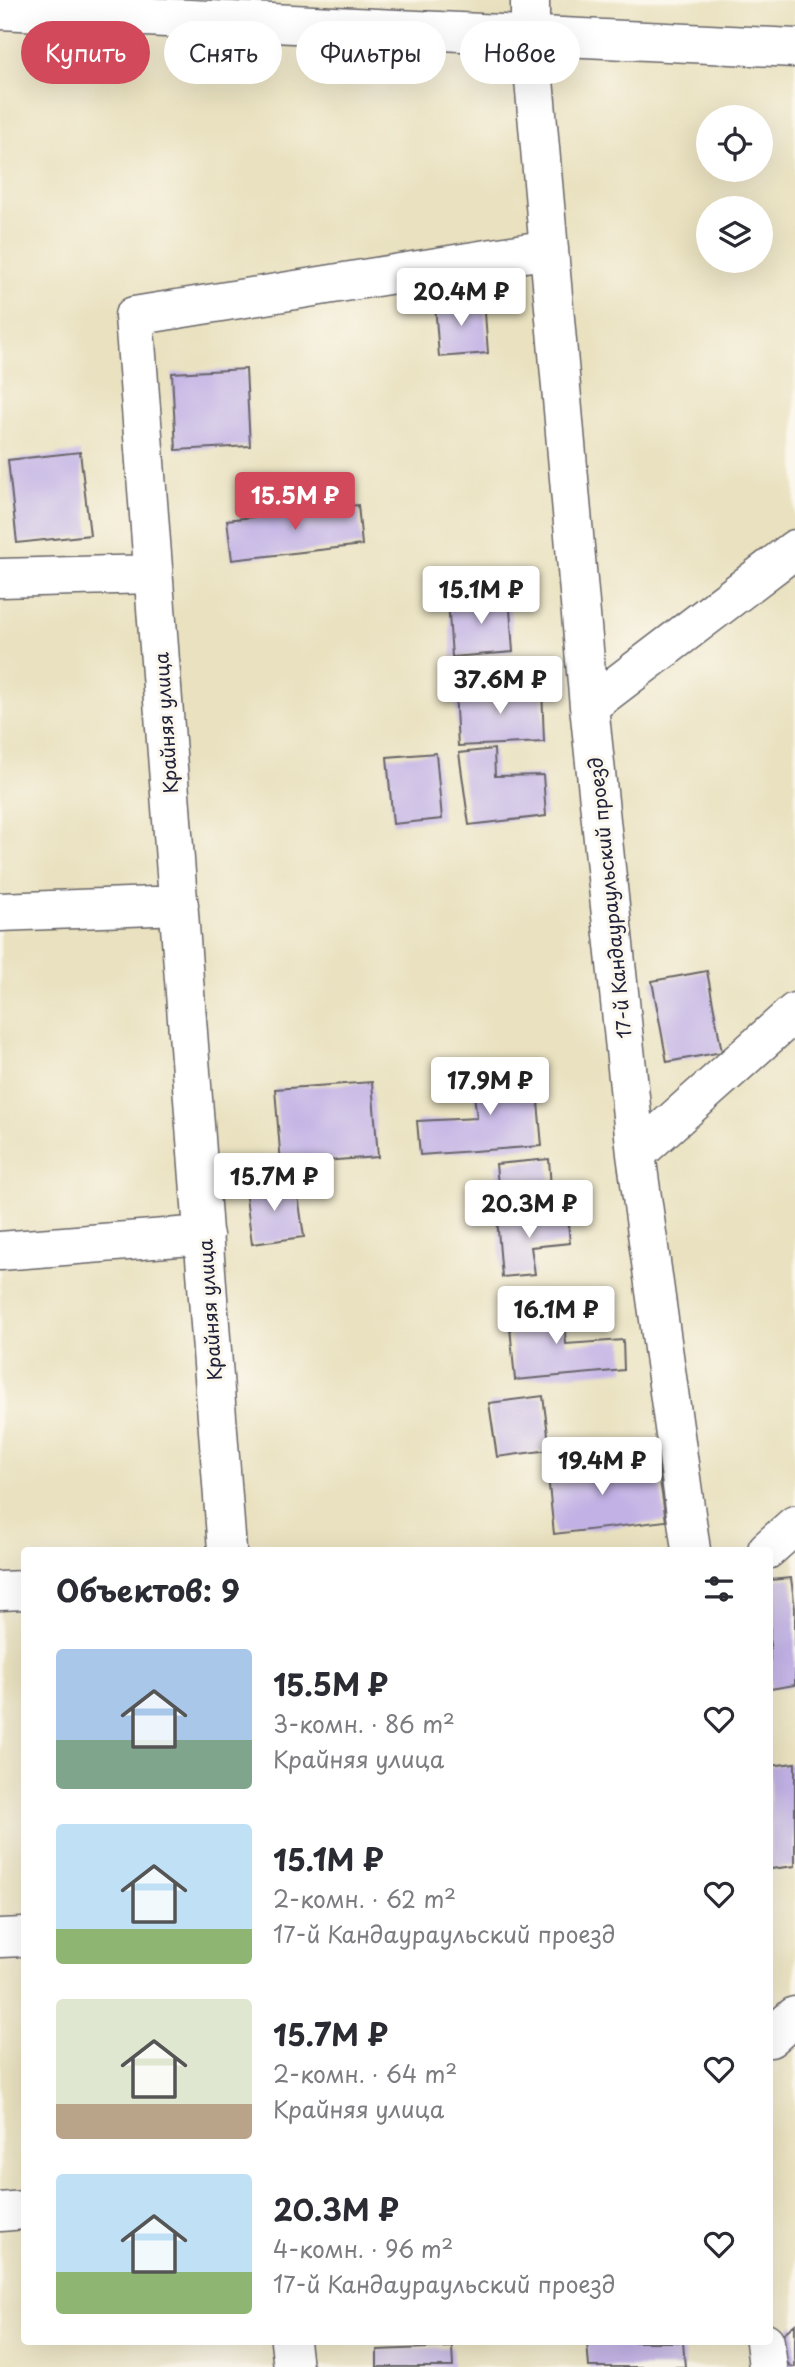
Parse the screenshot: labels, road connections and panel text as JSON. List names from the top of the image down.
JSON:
{
  "streets": {
    "street": ["Крайняя улица", "17-й Кандаураульский проезд"]
  },
  "crossings": [
    ["Крайняя улица", "17-й Кандаураульский проезд"]
  ],
  "page": {
    "chip": [
      "Купить",
      "Снять",
      "Фильтры",
      "Новое"
    ],
    "price": [
      "20.4M ₽",
      "15.5M ₽",
      "15.1M ₽",
      "37.6M ₽",
      "17.9M ₽",
      "15.7M ₽",
      "20.3M ₽",
      "16.1M ₽",
      "19.4M ₽"
    ],
    "heading": "Объектов: 9",
    "list": [
      {
        "name": "15.5M ₽",
        "note": "3-комн. · 86 m² · Крайняя улица"
      },
      {
        "name": "15.1M ₽",
        "note": "2-комн. · 62 m² · 17-й Кандаураульский проезд"
      },
      {
        "name": "15.7M ₽",
        "note": "2-комн. · 64 m² · Крайняя улица"
      },
      {
        "name": "20.3M ₽",
        "note": "4-комн. · 96 m² · 17-й Кандаураульский проезд"
      }
    ]
  }
}
